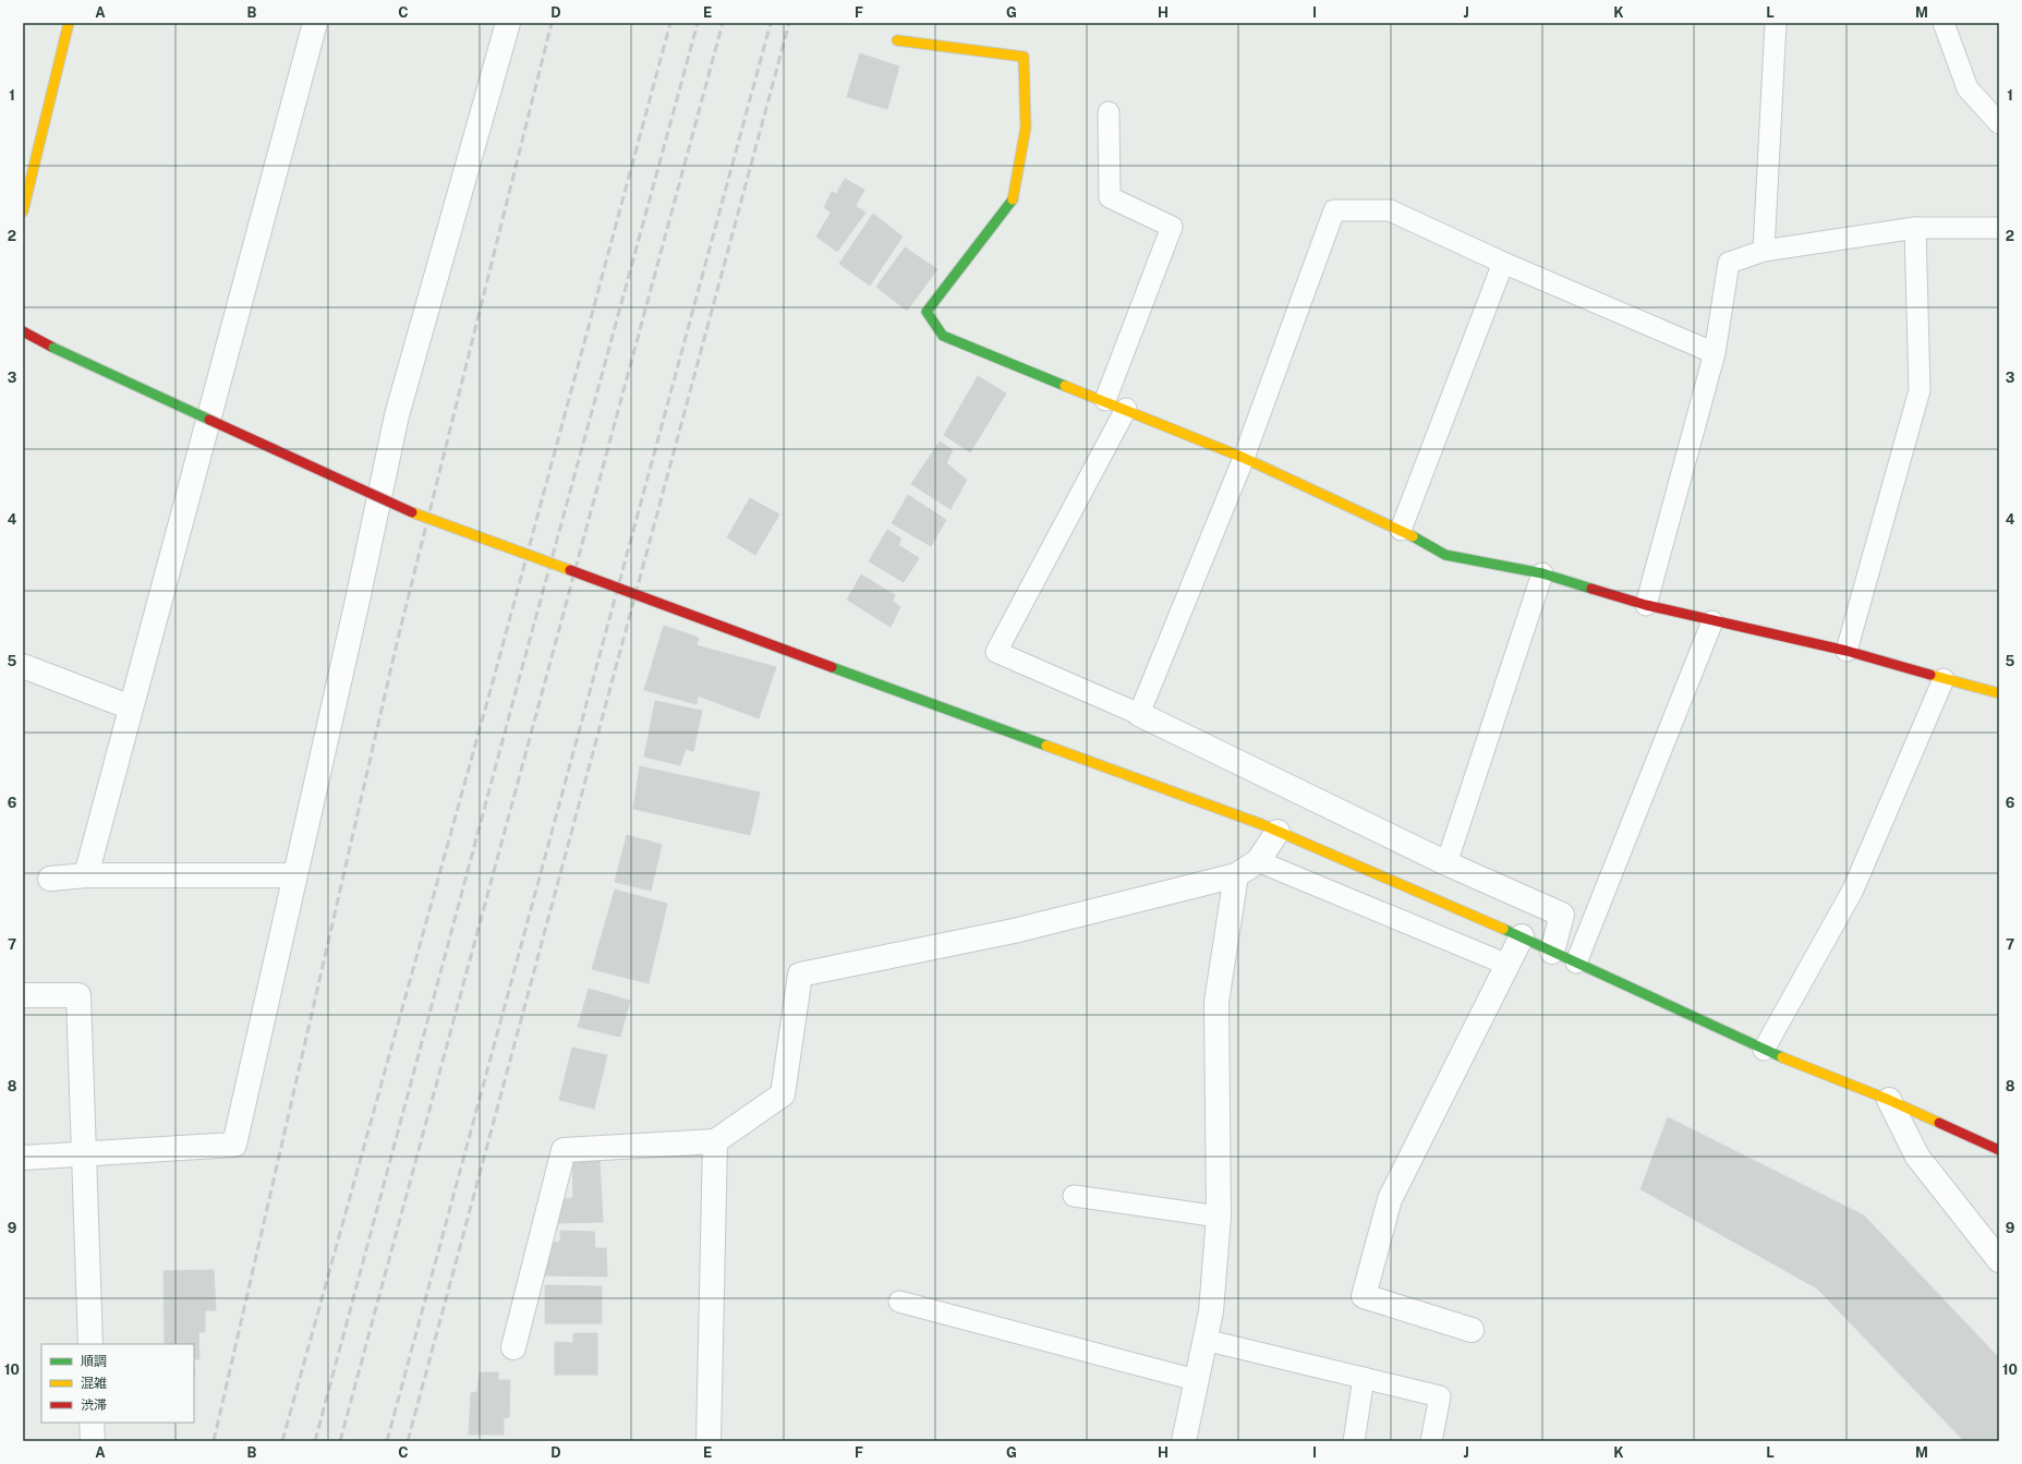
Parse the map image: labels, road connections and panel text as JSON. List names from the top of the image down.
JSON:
{
  "legend": ["順調", "混雑", "渋滞"],
  "grid": {
    "columns": [
      "A",
      "B",
      "C",
      "D",
      "E",
      "F",
      "G",
      "H",
      "I",
      "J",
      "K",
      "L",
      "M"
    ],
    "rows": [
      "1",
      "2",
      "3",
      "4",
      "5",
      "6",
      "7",
      "8",
      "9",
      "10"
    ]
  }
}
